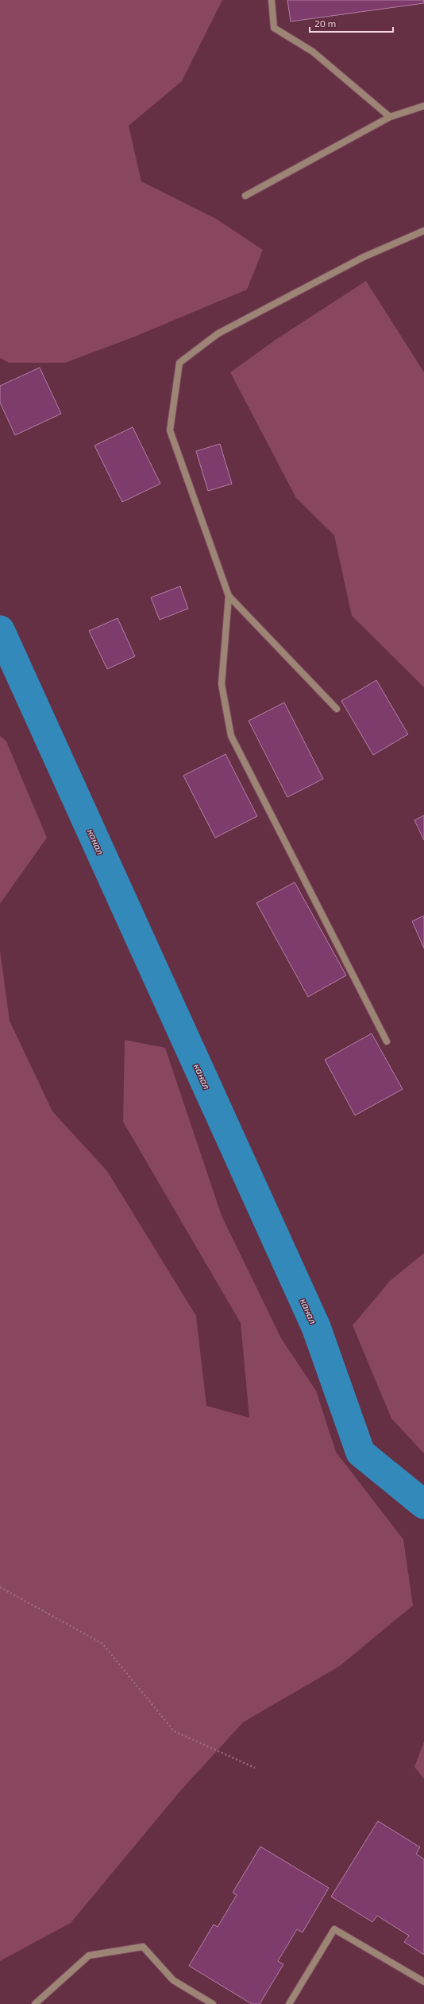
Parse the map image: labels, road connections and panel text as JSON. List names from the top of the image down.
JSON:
{
  "water": ["канал"],
  "scale_bar": "20 m"
}
